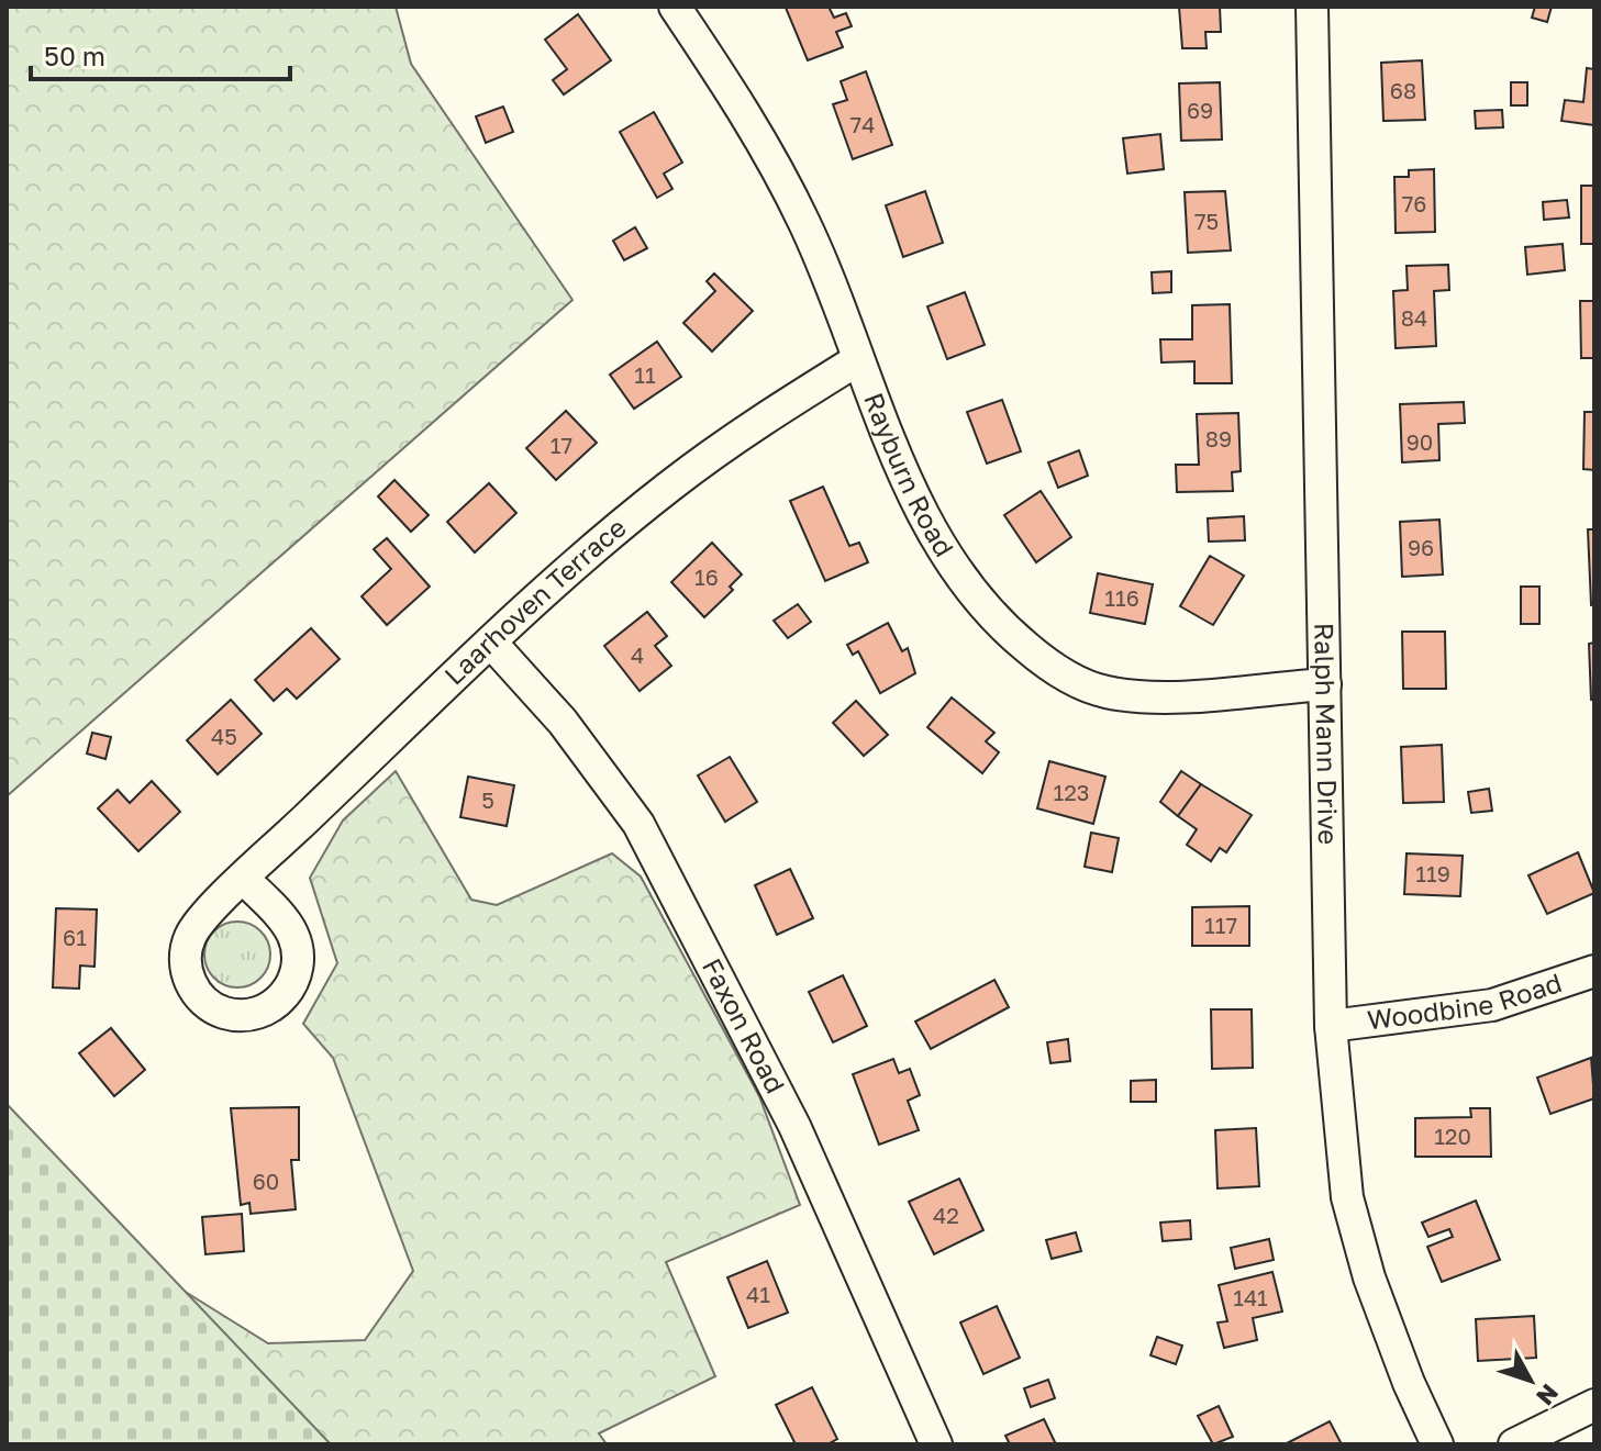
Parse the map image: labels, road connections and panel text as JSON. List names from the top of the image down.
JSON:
{
  "streets": {
    "street": [
      "Rayburn Road",
      "Laarhoven Terrace",
      "Ralph Mann Drive",
      "Woodbine Road",
      "Faxon Road"
    ]
  },
  "crossings": [
    ["Rayburn Road", "Laarhoven Terrace"],
    ["Rayburn Road", "Ralph Mann Drive"],
    ["Laarhoven Terrace", "Faxon Road"],
    ["Ralph Mann Drive", "Woodbine Road"]
  ],
  "house_numbers": [
    "68",
    "69",
    "74",
    "76",
    "75",
    "84",
    "11",
    "89",
    "90",
    "17",
    "96",
    "16",
    "116",
    "4",
    "45",
    "123",
    "5",
    "119",
    "117",
    "61",
    "120",
    "60",
    "42",
    "41",
    "141"
  ],
  "scale_bar": "50 m",
  "north": "bottom right"
}
